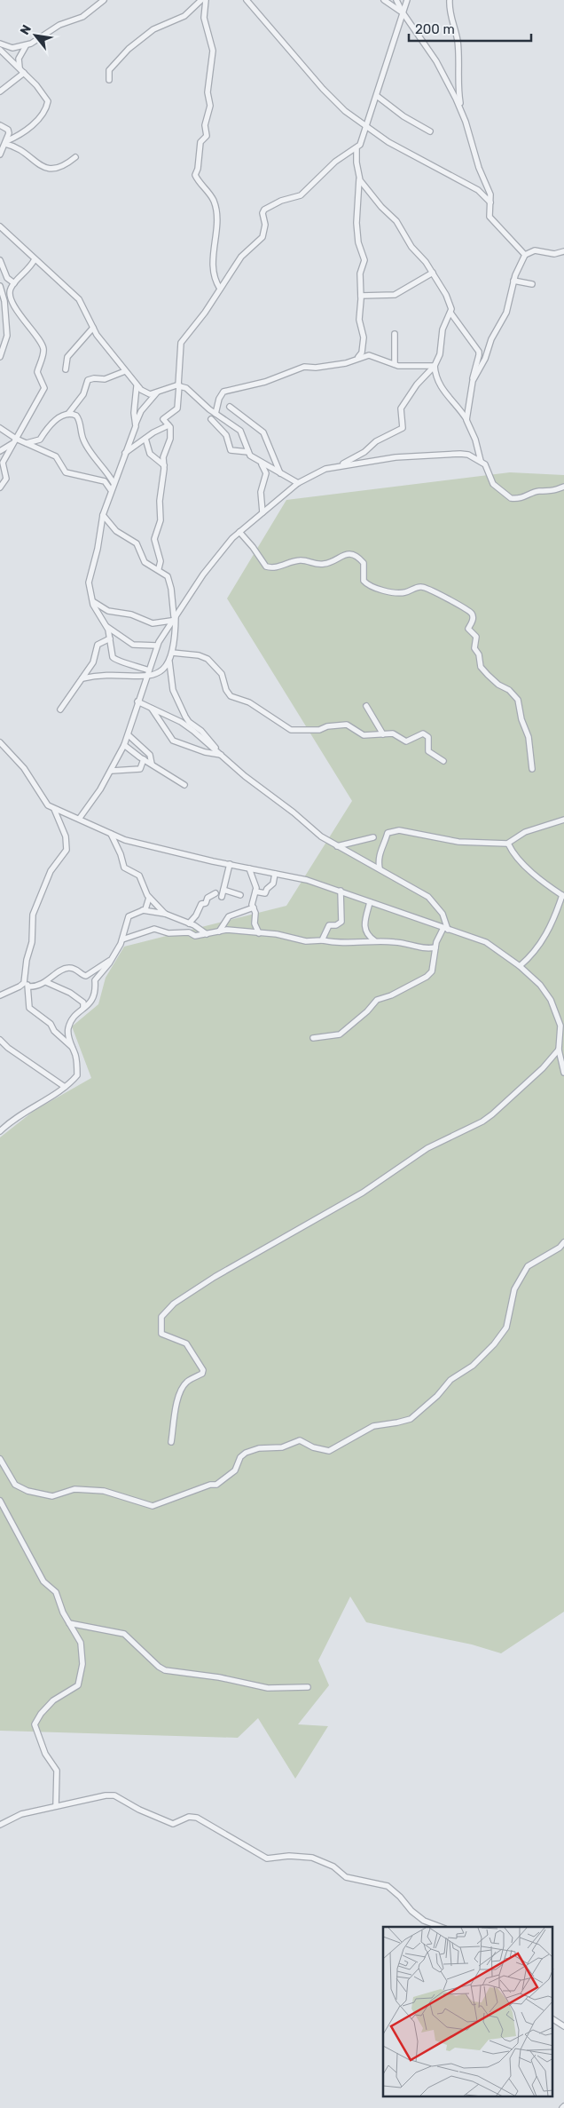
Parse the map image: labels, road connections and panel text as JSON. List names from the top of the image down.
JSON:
{
  "scale_bar": "200 m",
  "north": "top left"
}
